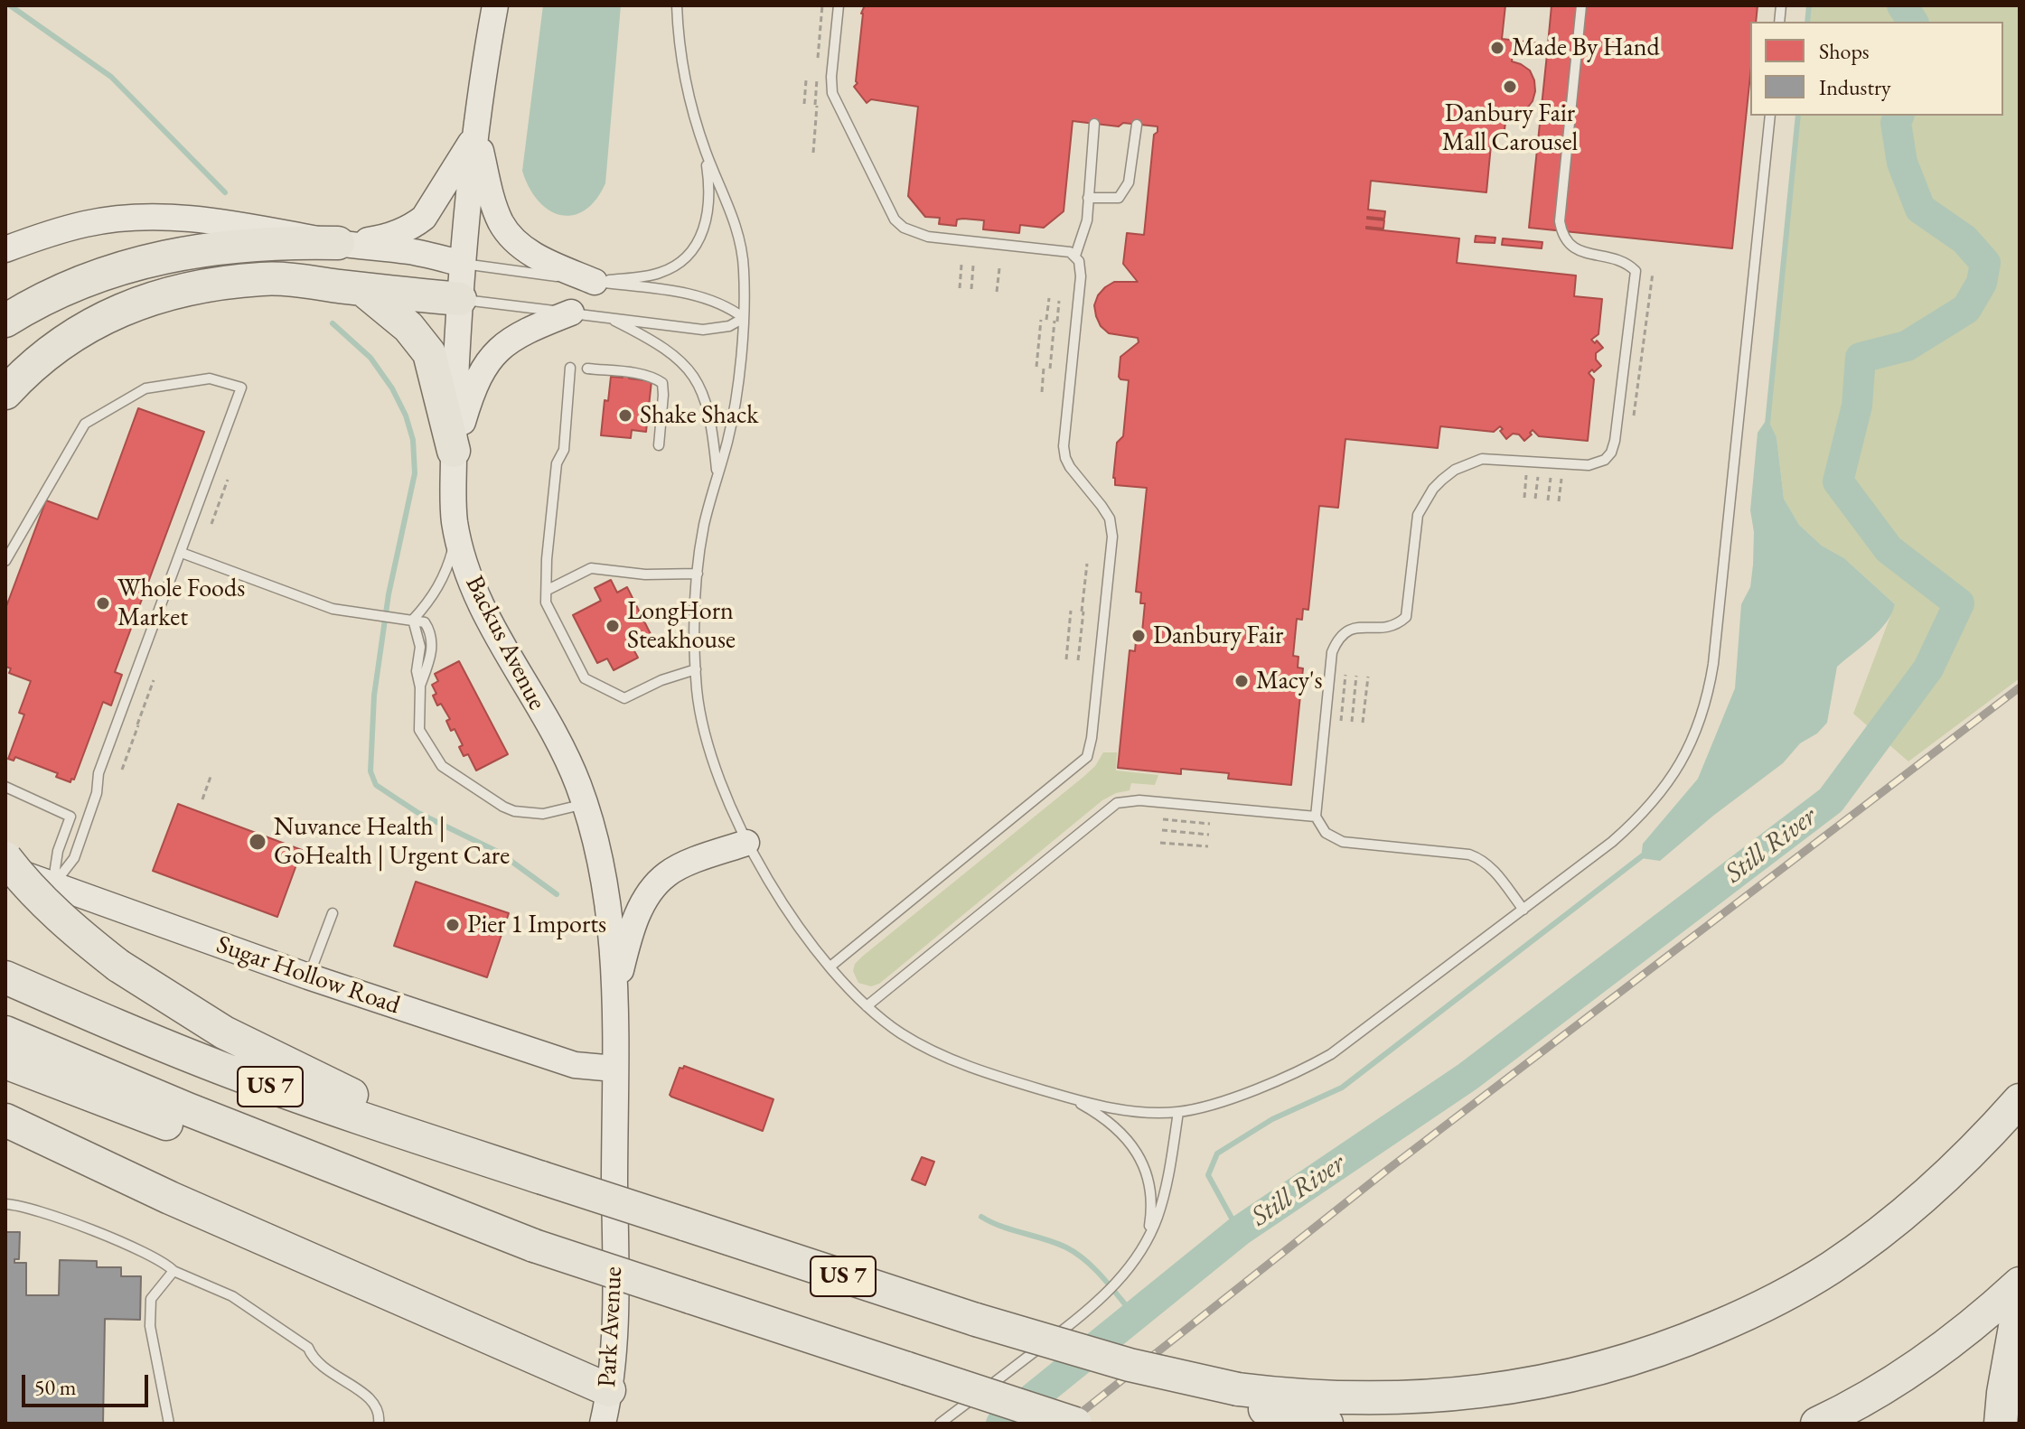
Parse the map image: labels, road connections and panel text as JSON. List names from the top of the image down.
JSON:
{
  "streets": {
    "highway": ["US 7"],
    "main road": ["Backus Avenue", "Sugar Hollow Road", "Park Avenue"]
  },
  "crossings": [
    ["Backus Avenue", "Sugar Hollow Road"],
    ["Backus Avenue", "Park Avenue"]
  ],
  "water": ["Still River"],
  "places": [
    "Made By Hand",
    "Danbury Fair Mall Carousel",
    "Shake Shack",
    "Whole Foods Market",
    "LongHorn Steakhouse",
    "Danbury Fair",
    "Macy's",
    "Nuvance Health | GoHealth | Urgent Care",
    "Pier 1 Imports"
  ],
  "legend": ["Shops", "Industry"],
  "scale_bar": "50 m"
}
